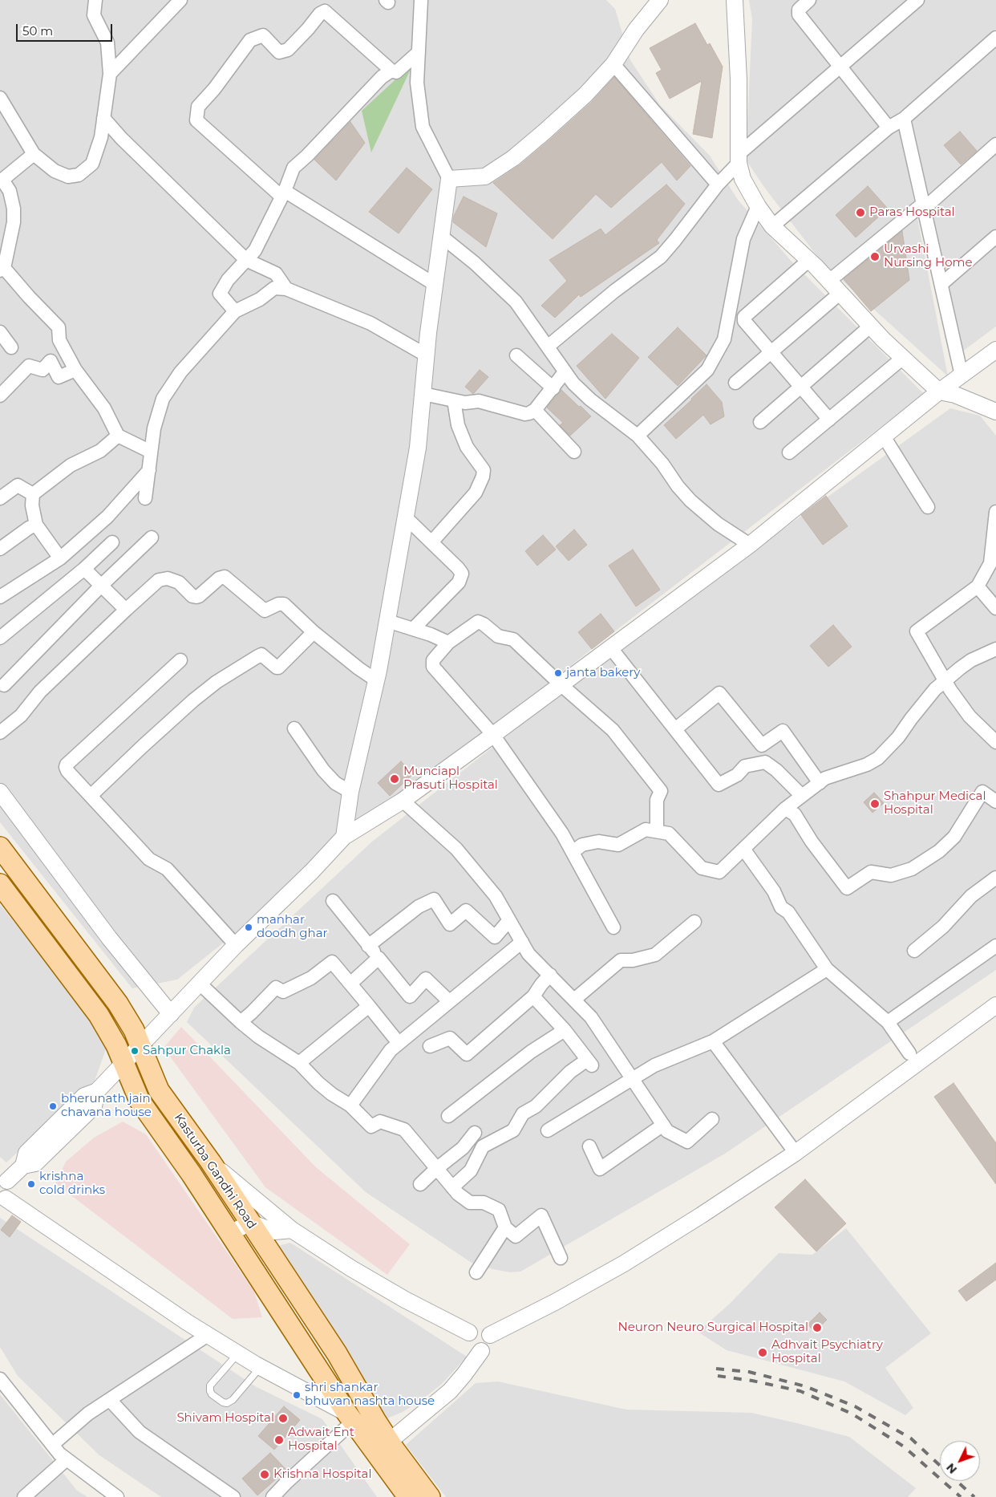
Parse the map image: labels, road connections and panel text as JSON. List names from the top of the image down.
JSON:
{
  "streets": {
    "main road": ["Kasturba Gandhi Road"]
  },
  "places": [
    "Paras Hospital",
    "Urvashi Nursing Home",
    "janta bakery",
    "Munciapl Prasuti Hospital",
    "Shahpur Medical Hospital",
    "manhar doodh ghar",
    "Sahpur Chakla",
    "bherunath jain chavana house",
    "krishna cold drinks",
    "Neuron Neuro Surgical Hospital",
    "Adhvait Psychiatry Hospital",
    "shri shankar bhuvan nashta house",
    "Shivam Hospital",
    "Adwait Ent Hospital",
    "Krishna Hospital"
  ],
  "scale_bar": "50 m",
  "north": "bottom left"
}
